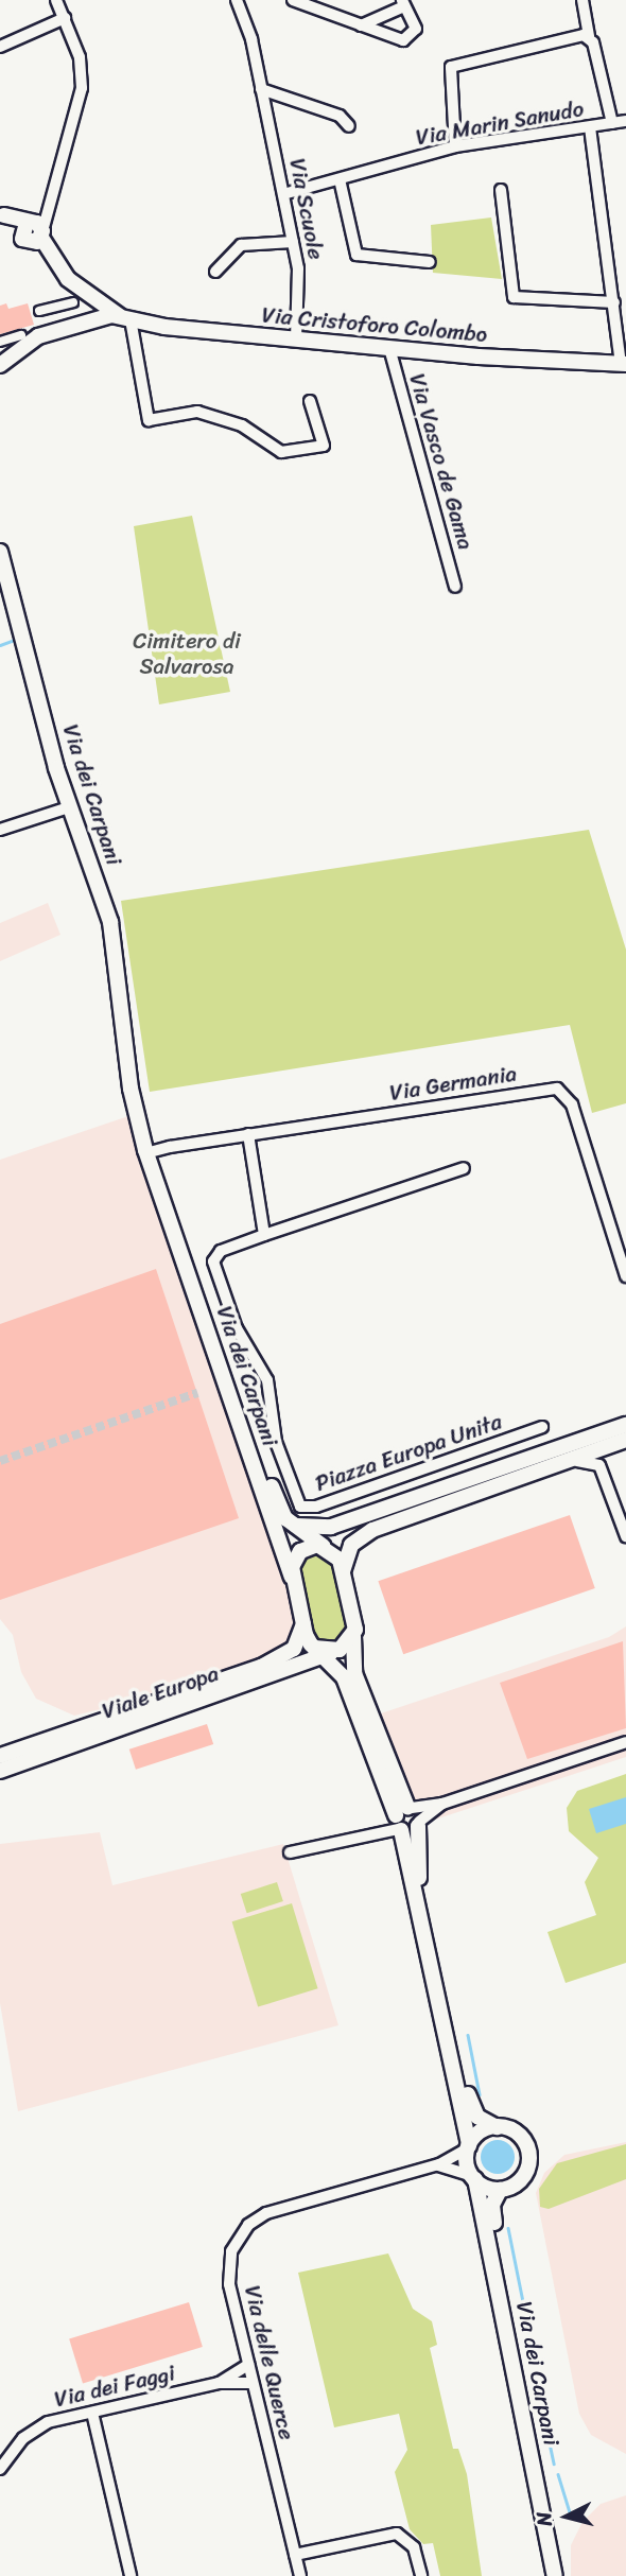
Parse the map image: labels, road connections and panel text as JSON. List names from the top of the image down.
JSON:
{
  "streets": {
    "street": [
      "Via Marin Sanudo",
      "Via Scuole",
      "Via Cristoforo Colombo",
      "Via Vasco de Gama",
      "Via dei Carpani",
      "Via Germania",
      "Piazza Europa Unita",
      "Viale Europa",
      "Via delle Querce",
      "Via dei Faggi"
    ]
  },
  "crossings": [
    ["Via Marin Sanudo", "Via Scuole"],
    ["Via Scuole", "Via Cristoforo Colombo"],
    ["Via Cristoforo Colombo", "Via Vasco de Gama"],
    ["Via dei Carpani", "Via Germania"],
    ["Via dei Carpani", "Viale Europa"],
    ["Via dei Carpani", "Via delle Querce"],
    ["Via delle Querce", "Via dei Faggi"]
  ],
  "parks": ["Cimitero di Salvarosa"],
  "north": "left"
}
